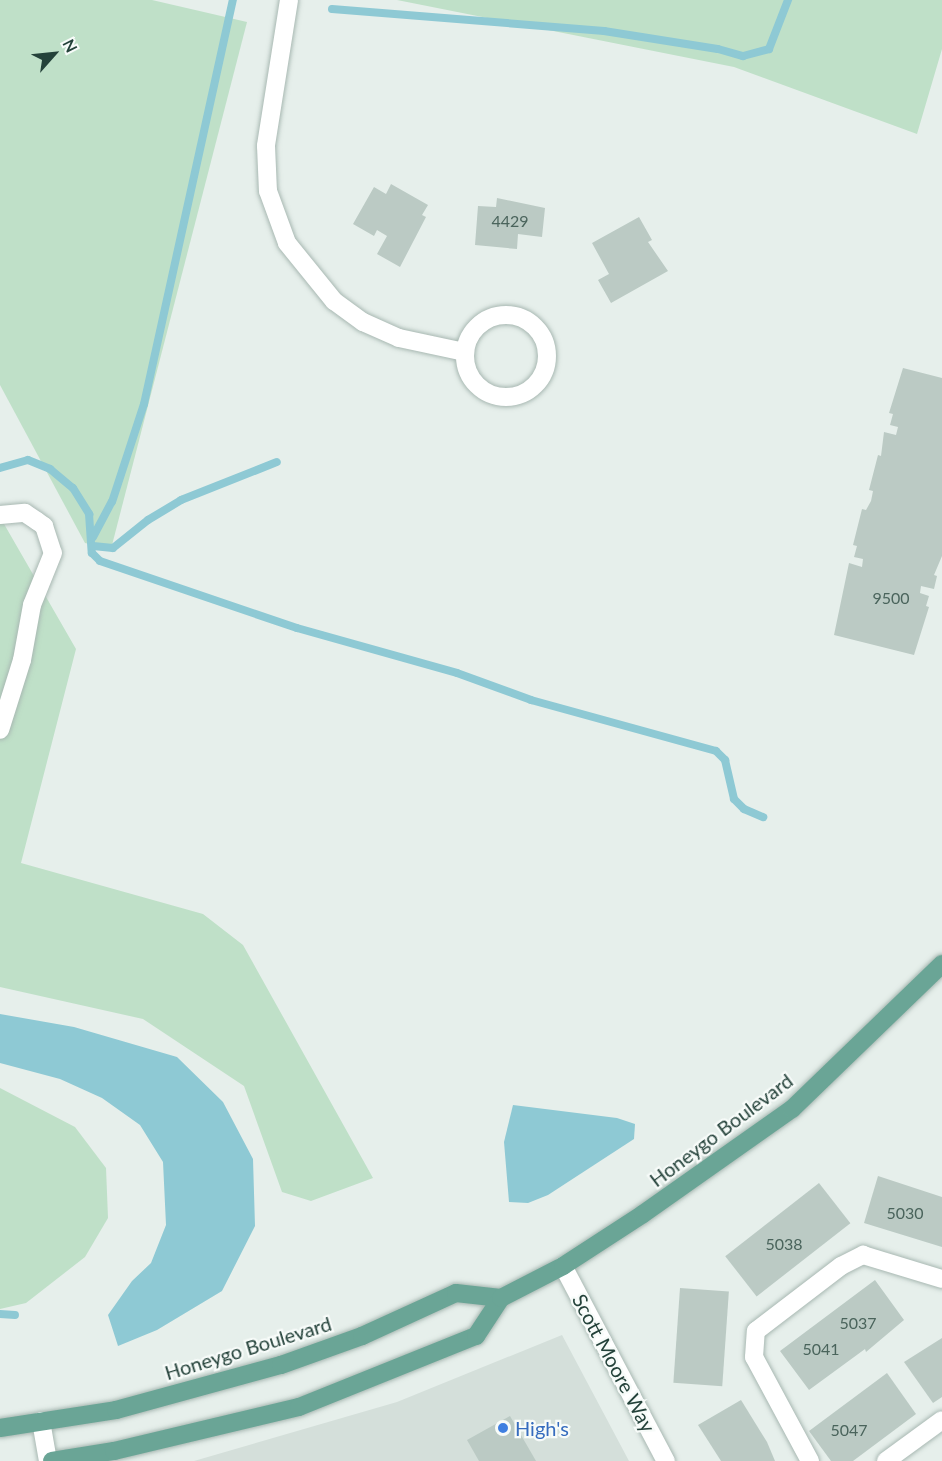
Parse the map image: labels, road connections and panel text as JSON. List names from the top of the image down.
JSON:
{
  "streets": {
    "main road": ["Honeygo Boulevard"],
    "street": ["Scott Moore Way"]
  },
  "crossings": [
    ["Honeygo Boulevard", "Scott Moore Way"]
  ],
  "places": ["High's"],
  "house_numbers": [
    "4429",
    "9500",
    "5030",
    "5038",
    "5037",
    "5041",
    "5047"
  ],
  "north": "top right"
}
